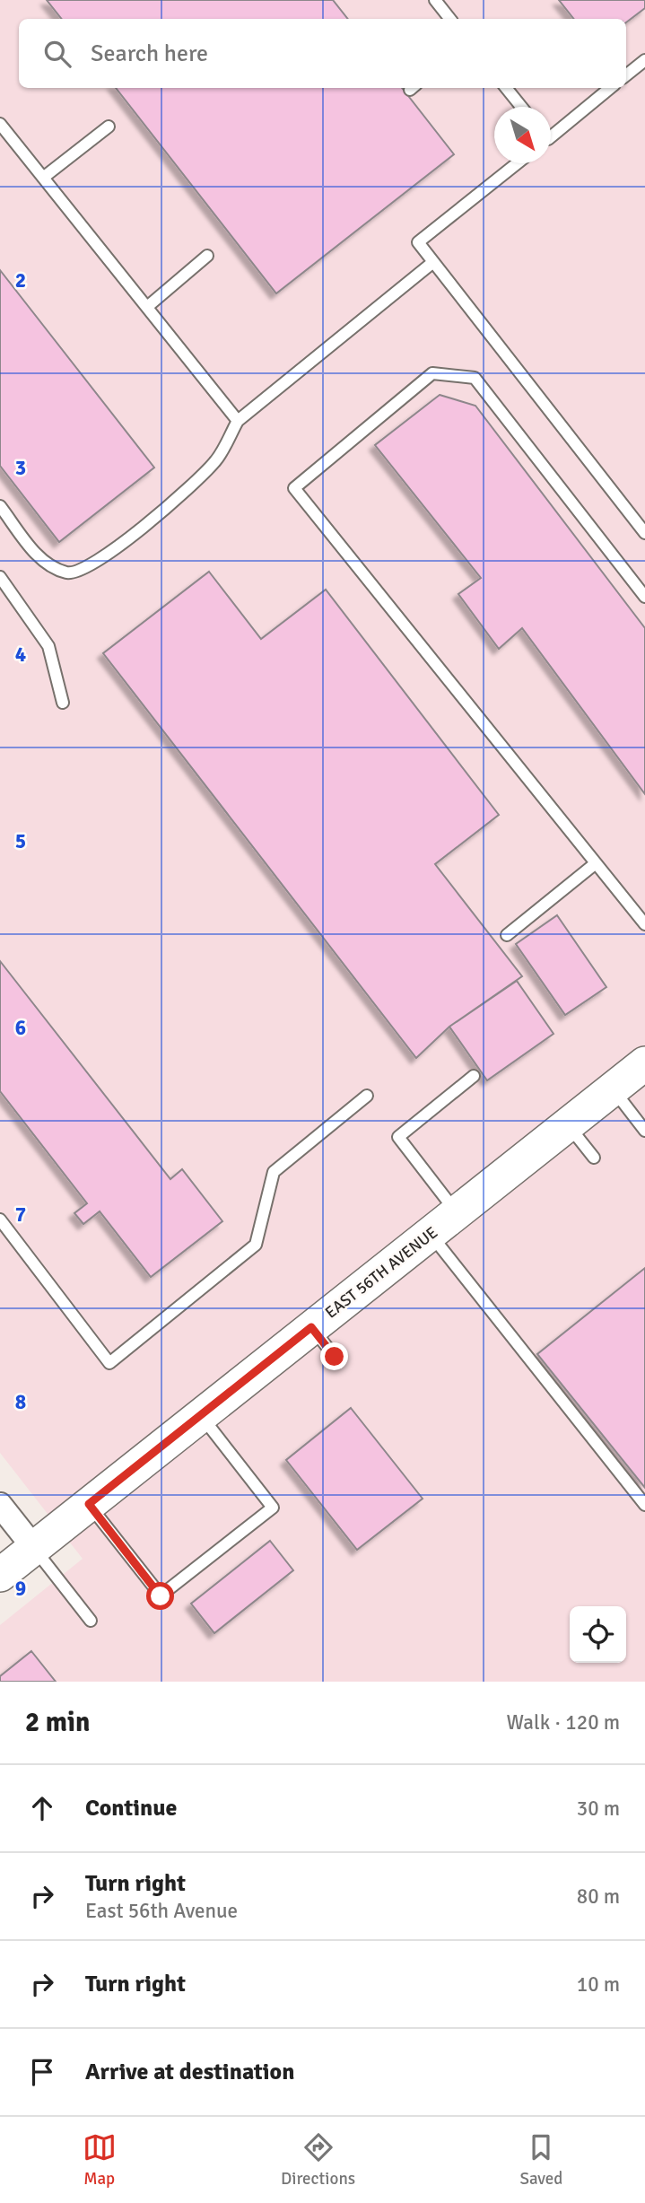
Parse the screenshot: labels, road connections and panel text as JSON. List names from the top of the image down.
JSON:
{
  "streets": {
    "main road": ["EAST 56TH AVENUE"]
  },
  "north": "bottom right",
  "page": {
    "search": "Search here",
    "heading": ["2 min", "Walk · 120 m"],
    "list": [
      ["Continue", "30 m"],
      ["Turn right", "East 56th Avenue", "80 m"],
      ["Turn right", "10 m"],
      "Arrive at destination"
    ],
    "nav": ["Map", "Directions", "Saved"]
  },
  "grid": {
    "rows": [
      "2",
      "3",
      "4",
      "5",
      "6",
      "7",
      "8",
      "9"
    ]
  }
}
